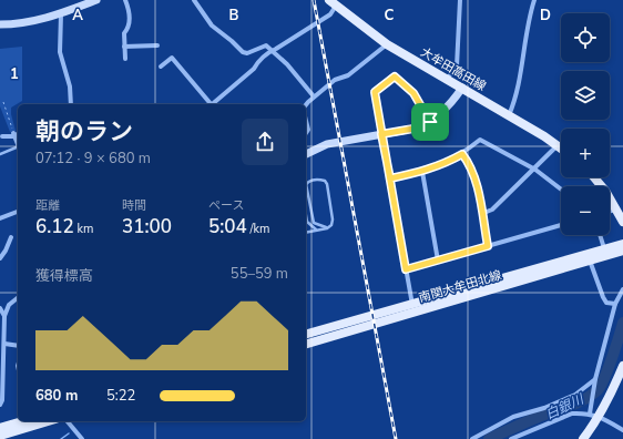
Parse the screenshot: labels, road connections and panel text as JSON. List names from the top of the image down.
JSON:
{
  "streets": {
    "main road": ["大牟田高田線", "南関大牟田北線"]
  },
  "water": ["白銀川"],
  "page": {
    "map_buttons": ["+", "−"],
    "heading": ["朝のラン", "07:12 · 9 × 680 m"],
    "stats": [
      ["距離", "6.12 km"],
      ["時間", "31:00"],
      ["ペース", "5:04 /km"]
    ],
    "chart": ["獲得標高", "55–59 m"],
    "list": [
      {
        "name": "680 m",
        "note": "5:22"
      }
    ]
  },
  "grid": {
    "columns": [
      "A",
      "B",
      "C",
      "D"
    ],
    "rows": ["1"]
  }
}
